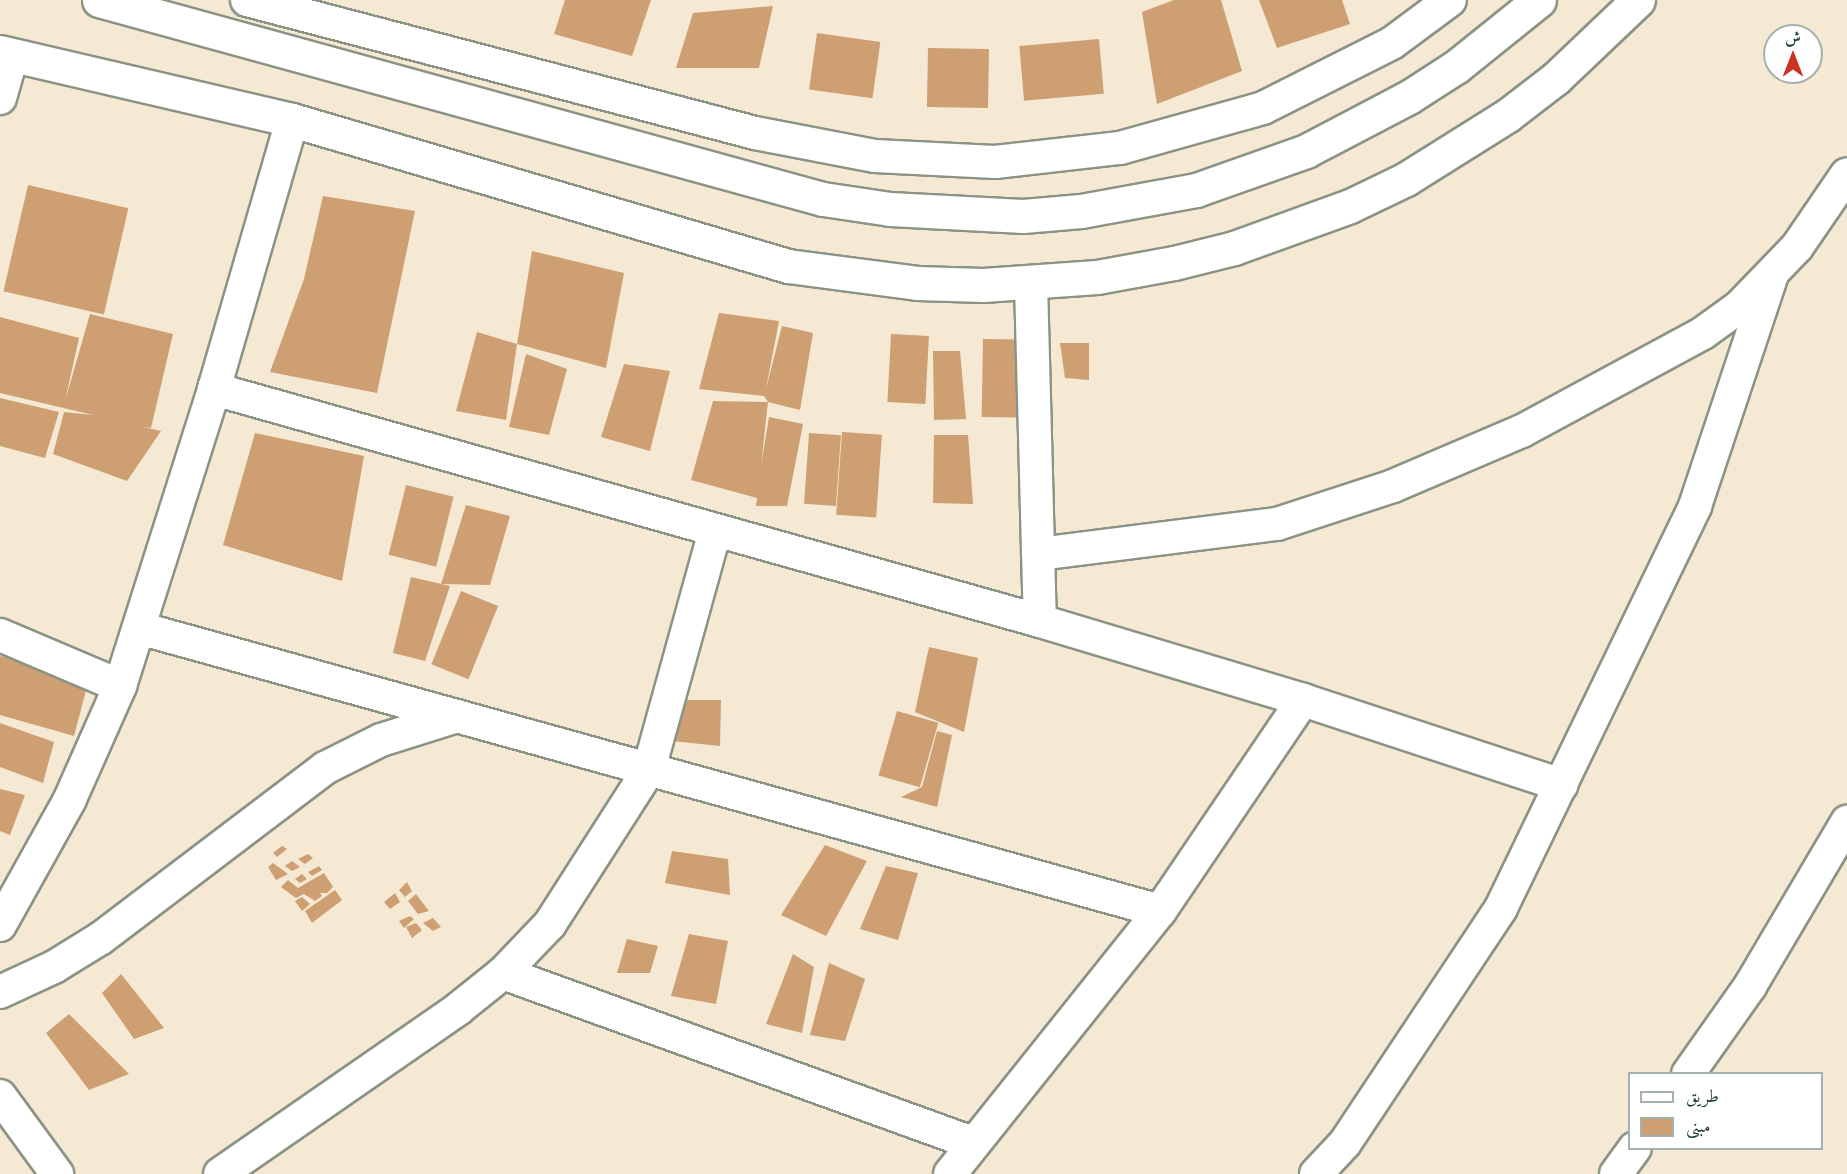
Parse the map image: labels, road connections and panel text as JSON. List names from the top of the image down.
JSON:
{
  "legend": ["طريق", "مبنى"],
  "north": "top"
}
